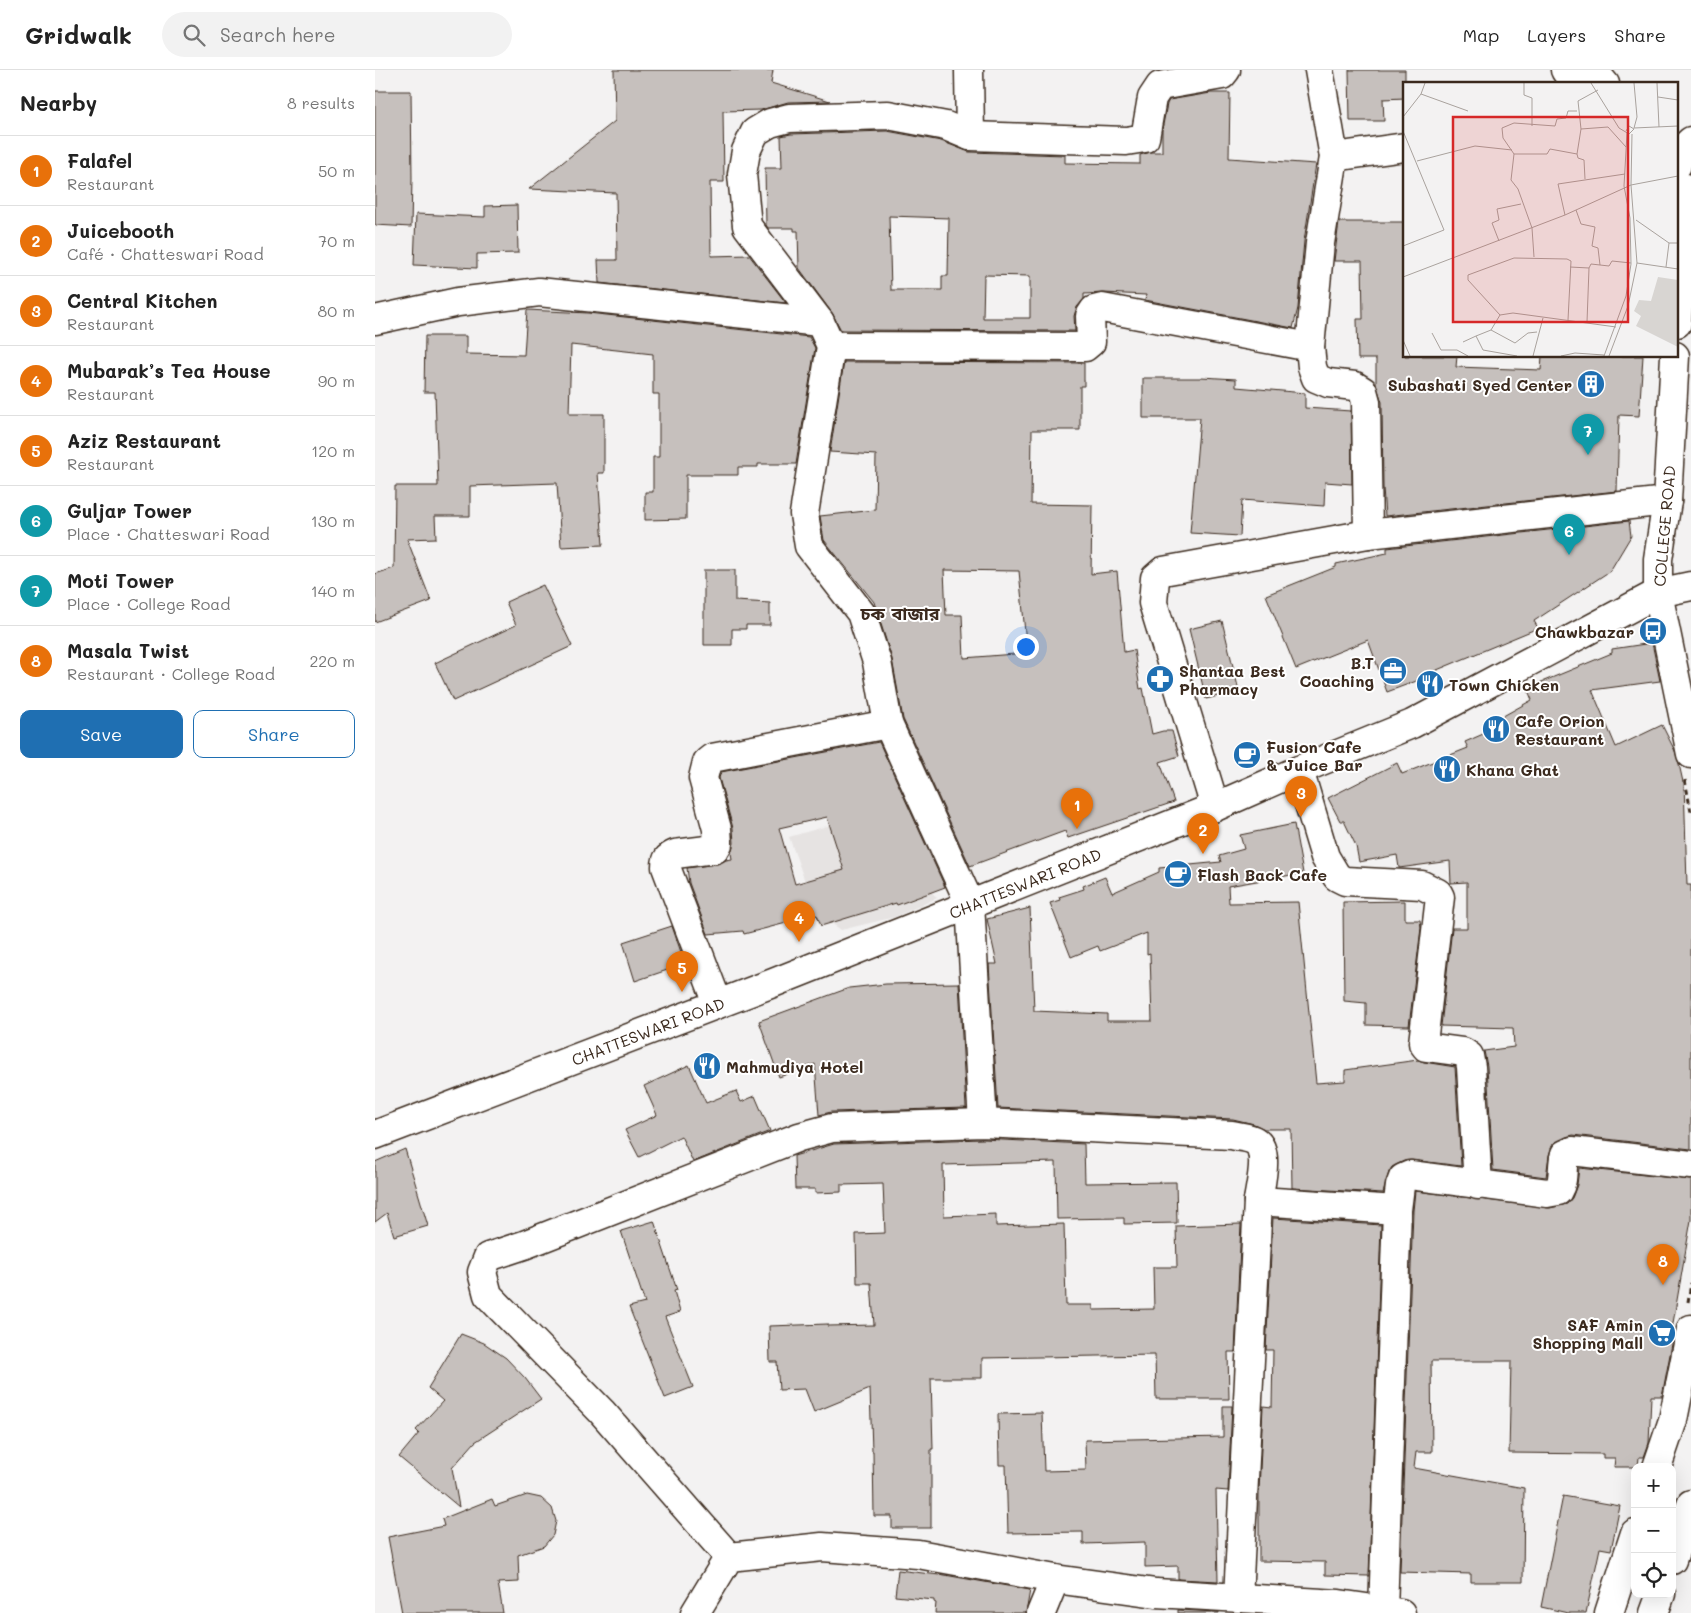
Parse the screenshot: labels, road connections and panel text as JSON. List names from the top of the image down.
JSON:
{
  "streets": {
    "street": ["COLLEGE ROAD", "CHATTESWARI ROAD"]
  },
  "crossings": [
    ["COLLEGE ROAD", "CHATTESWARI ROAD"]
  ],
  "districts": ["চক বাজার"],
  "places": {
    "building": ["Subashati Syed Center"],
    "bus stop": ["Chawkbazar"],
    "office": ["B.T Coaching"],
    "pharmacy": ["Shantaa Best Pharmacy"],
    "restaurant": [
      "Town Chicken",
      "Cafe Orion Restaurant",
      "Khana Ghat",
      "Mahmudiya Hotel"
    ],
    "cafe": ["Fusion Cafe & Juice Bar", "Flash Back Cafe"],
    "supermarket": ["SAF Amin Shopping Mall"]
  },
  "page": {
    "header": "Gridwalk",
    "search": "Search here",
    "nav": ["Map", "Layers", "Share"],
    "heading": ["Nearby", "8 results"],
    "list": [
      {
        "mark": "1",
        "name": "Falafel",
        "note": "Restaurant",
        "value": "50 m"
      },
      {
        "mark": "2",
        "name": "Juicebooth",
        "note": "Café · Chatteswari Road",
        "value": "70 m"
      },
      {
        "mark": "3",
        "name": "Central Kitchen",
        "note": "Restaurant",
        "value": "80 m"
      },
      {
        "mark": "4",
        "name": "Mubarak’s Tea House",
        "note": "Restaurant",
        "value": "90 m"
      },
      {
        "mark": "5",
        "name": "Aziz Restaurant",
        "note": "Restaurant",
        "value": "120 m"
      },
      {
        "mark": "6",
        "name": "Guljar Tower",
        "note": "Place · Chatteswari Road",
        "value": "130 m"
      },
      {
        "mark": "7",
        "name": "Moti Tower",
        "note": "Place · College Road",
        "value": "140 m"
      },
      {
        "mark": "8",
        "name": "Masala Twist",
        "note": "Restaurant · College Road",
        "value": "220 m"
      }
    ],
    "pins": [
      "7",
      "6",
      "3",
      "1",
      "2",
      "4",
      "5",
      "8"
    ],
    "buttons": ["Save", "Share"],
    "map_buttons": ["+", "−"]
  }
}
